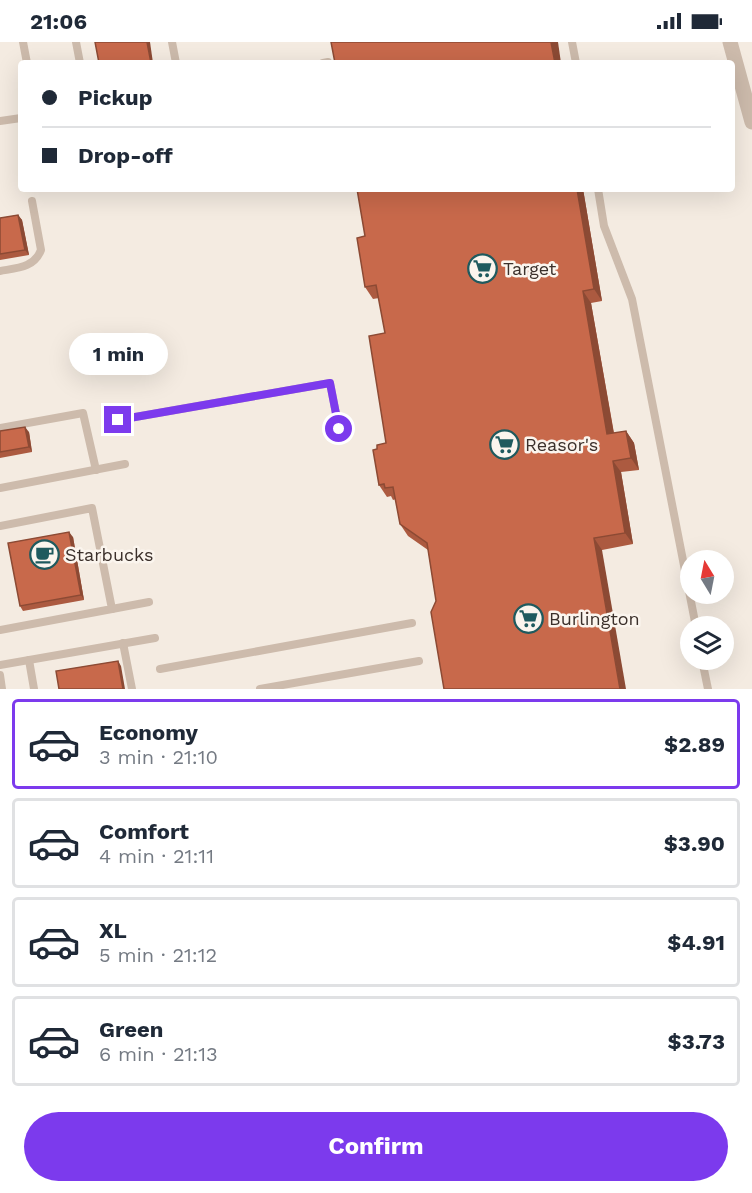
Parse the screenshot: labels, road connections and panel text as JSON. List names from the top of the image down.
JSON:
{
  "places": {
    "supermarket": ["Target", "Reasor's", "Burlington"],
    "cafe": ["Starbucks"]
  },
  "north": "top",
  "page": {
    "status": "21:06",
    "banner": ["Pickup", "Drop-off"],
    "bubble": "1 min",
    "list": [
      {
        "name": "Economy",
        "note": "3 min · 21:10",
        "value": "$2.89"
      },
      {
        "name": "Comfort",
        "note": "4 min · 21:11",
        "value": "$3.90"
      },
      {
        "name": "XL",
        "note": "5 min · 21:12",
        "value": "$4.91"
      },
      {
        "name": "Green",
        "note": "6 min · 21:13",
        "value": "$3.73"
      }
    ],
    "buttons": "Confirm"
  }
}
